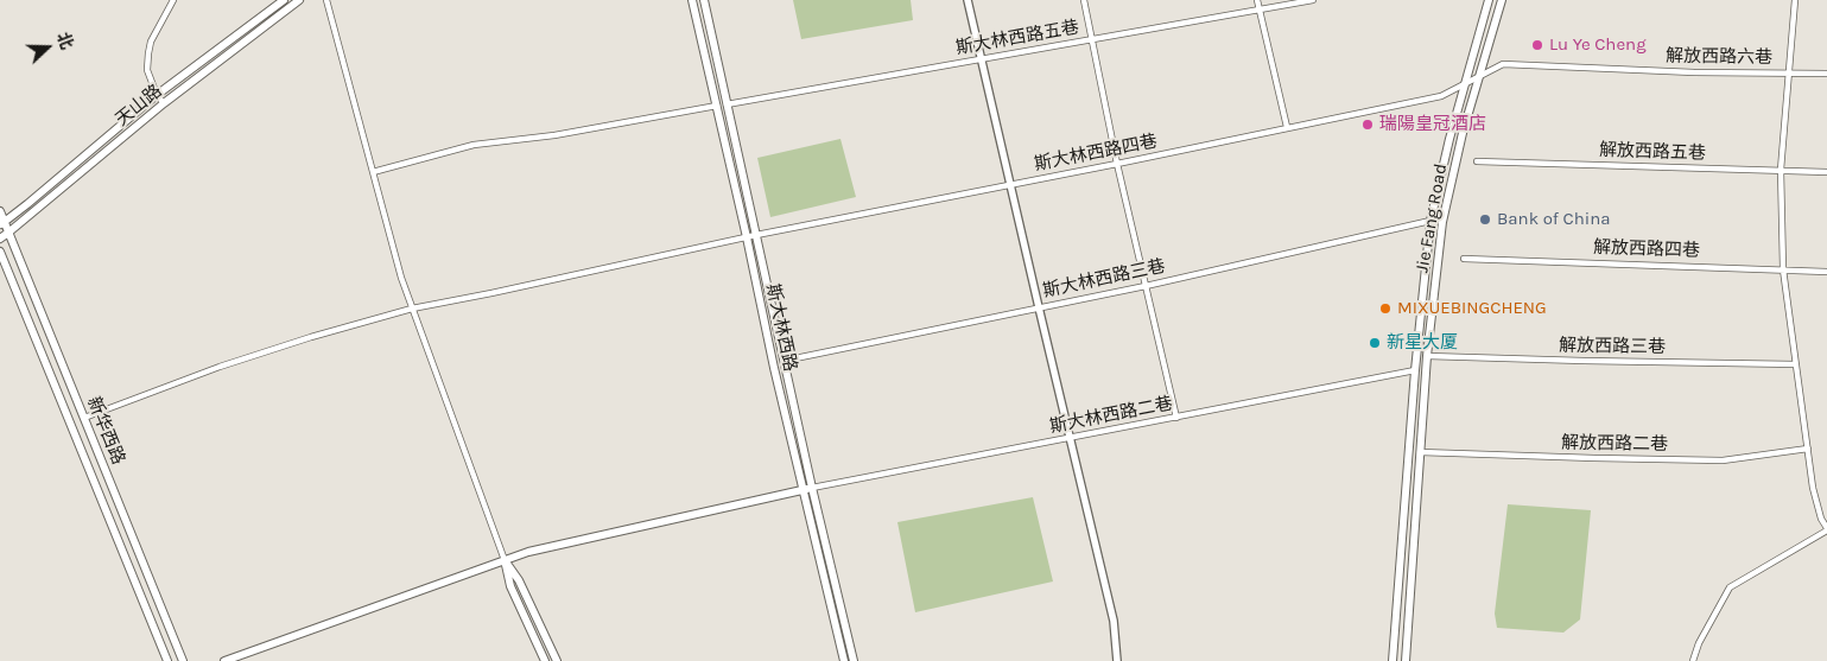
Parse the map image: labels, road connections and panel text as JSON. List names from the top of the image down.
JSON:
{
  "streets": {
    "main road": [
      "天山路",
      "Jie Fang Road",
      "斯大林西路",
      "新华西路"
    ],
    "street": [
      "斯大林西路五巷",
      "解放西路六巷",
      "解放西路五巷",
      "斯大林西路四巷",
      "解放西路四巷",
      "斯大林西路三巷",
      "解放西路三巷",
      "斯大林西路二巷",
      "解放西路二巷"
    ]
  },
  "crossings": [
    ["斯大林西路五巷", "斯大林西路"],
    ["解放西路六巷", "斯大林西路四巷"],
    ["解放西路六巷", "Jie Fang Road"],
    ["天山路", "新华西路"],
    ["斯大林西路四巷", "斯大林西路"],
    ["斯大林西路四巷", "新华西路"],
    ["Jie Fang Road", "斯大林西路三巷"],
    ["Jie Fang Road", "解放西路三巷"],
    ["Jie Fang Road", "斯大林西路二巷"],
    ["Jie Fang Road", "解放西路二巷"],
    ["斯大林西路三巷", "斯大林西路"],
    ["斯大林西路", "斯大林西路二巷"]
  ],
  "places": [
    "Lu Ye Cheng",
    "瑞陽皇冠酒店",
    "Bank of China",
    "MIXUEBINGCHENG",
    "新星大厦"
  ],
  "north": "right"
}
